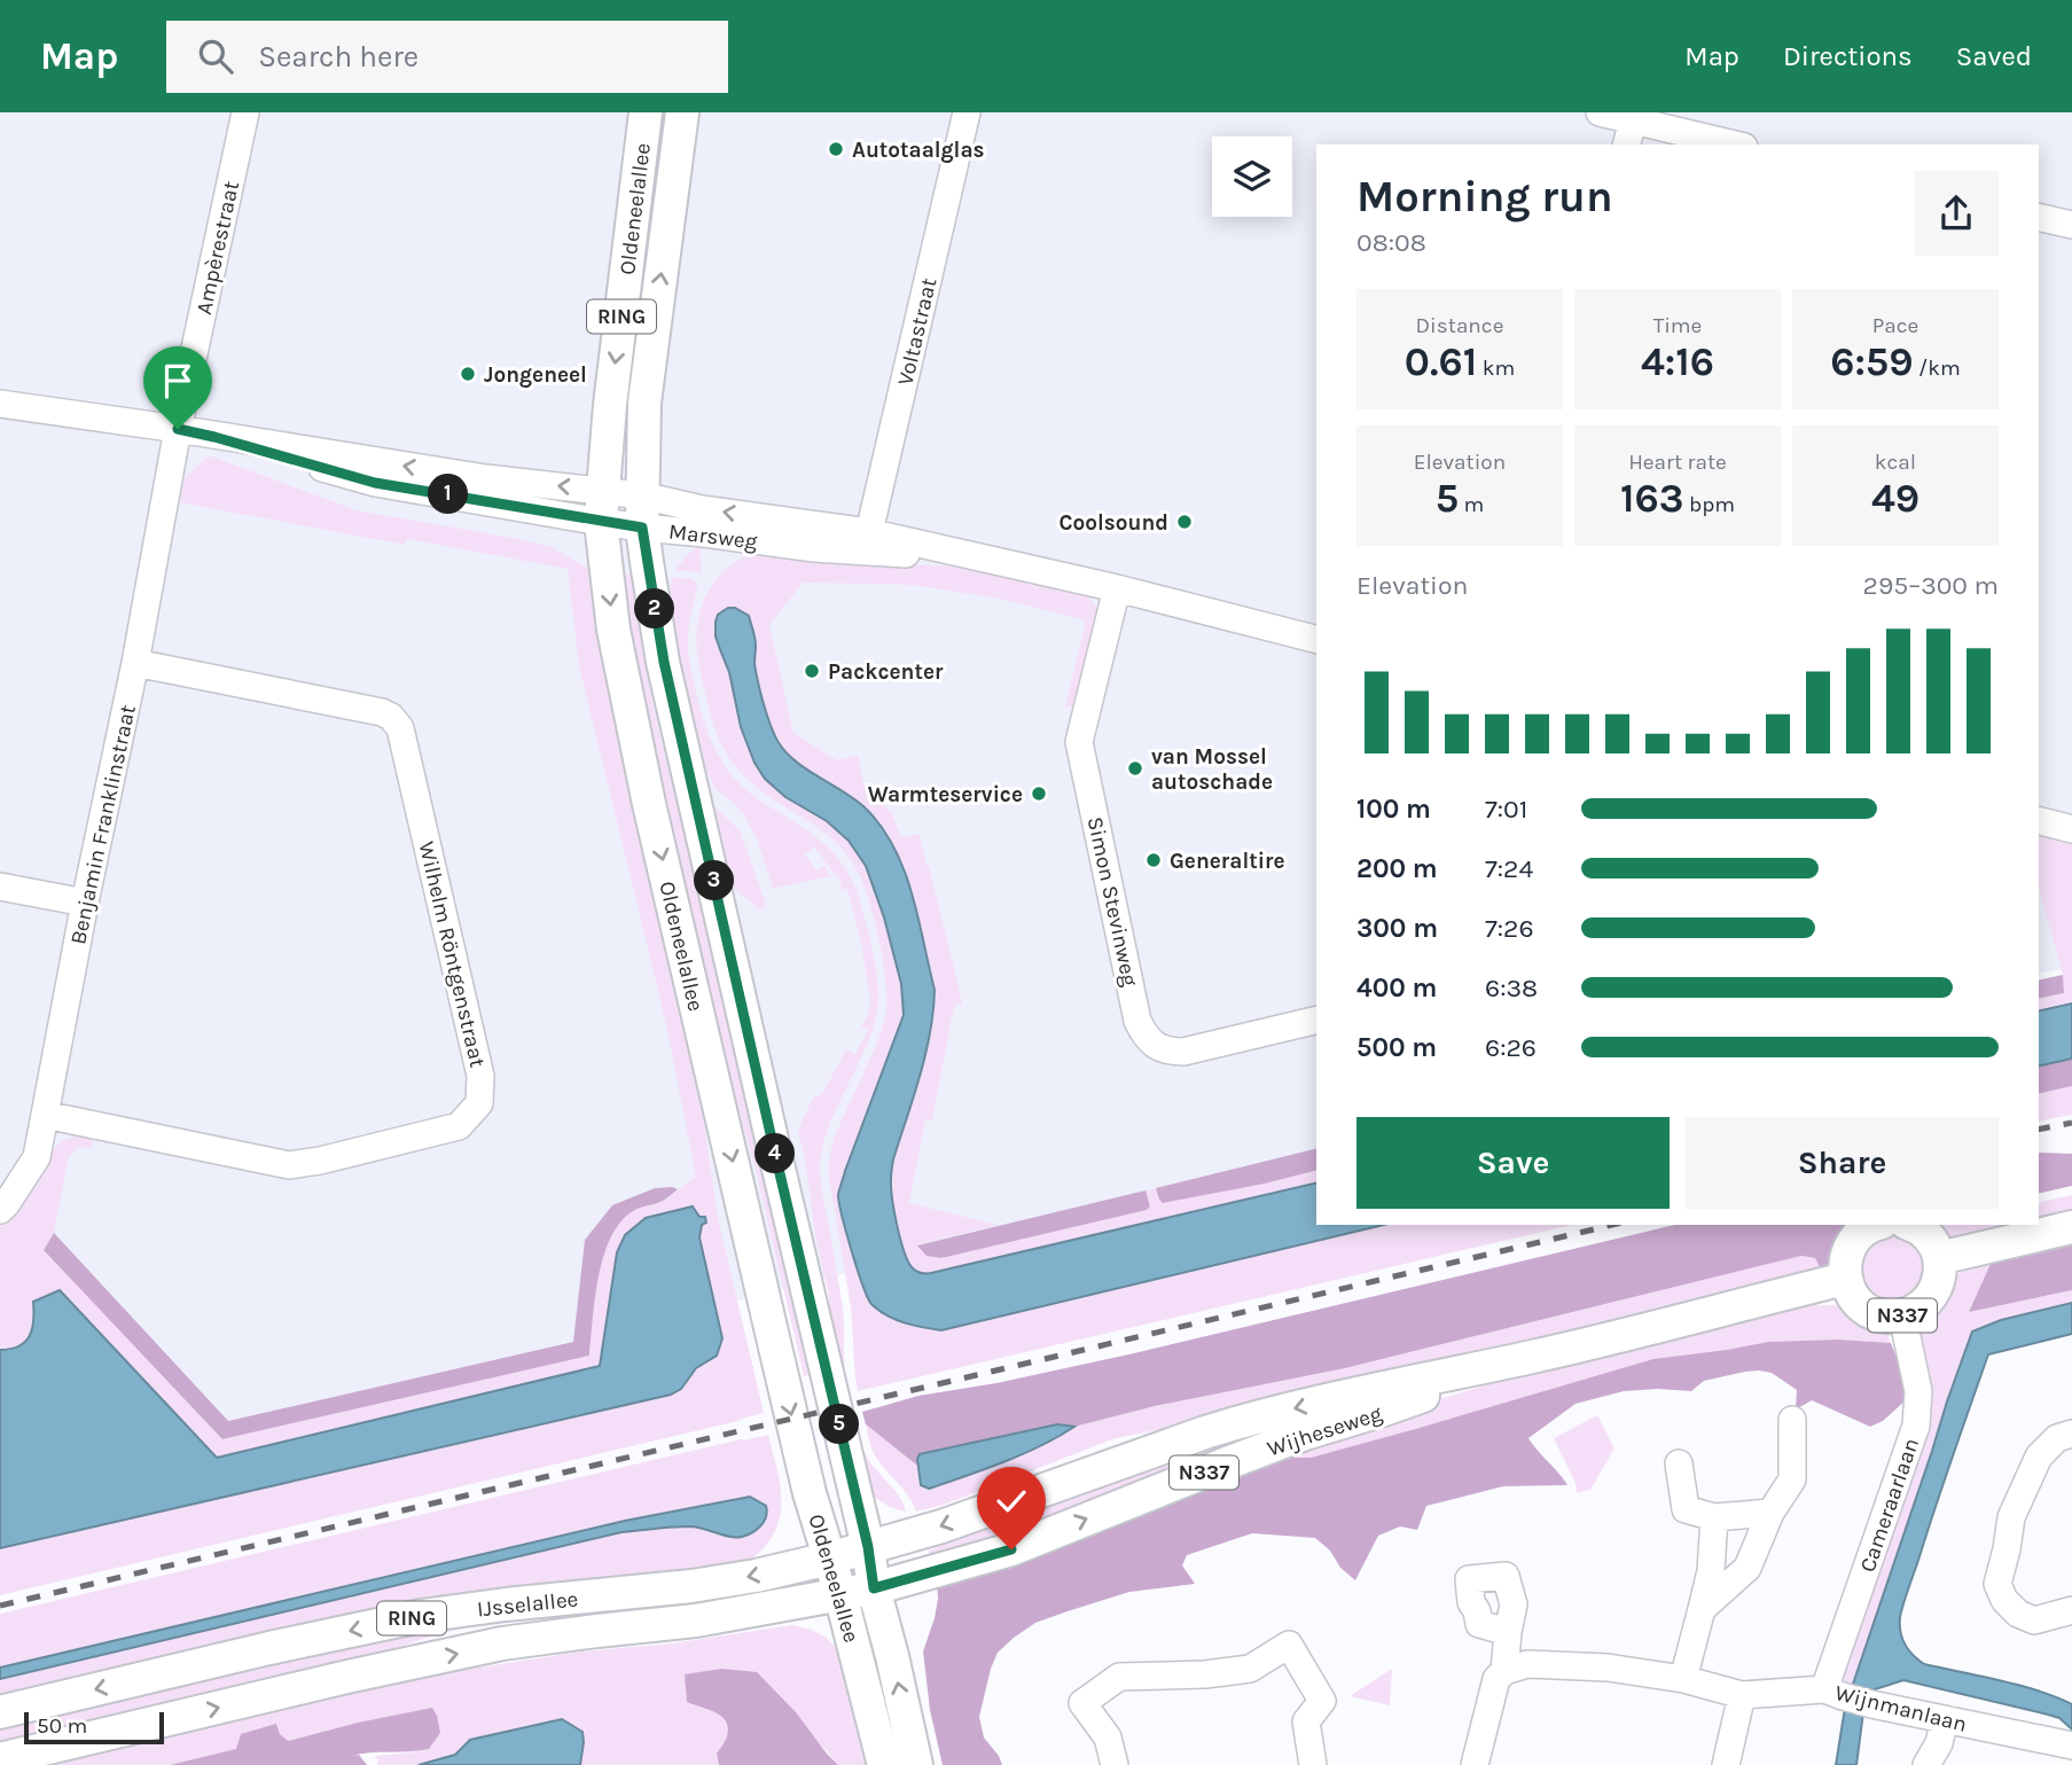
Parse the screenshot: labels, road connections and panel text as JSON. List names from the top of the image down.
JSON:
{
  "streets": {
    "main road": [
      "Oldeneelallee",
      "RING",
      "N337",
      "Wijheseweg",
      "IJsselallee"
    ],
    "street": [
      "Ampèrestraat",
      "Voltastraat",
      "Marsweg",
      "Benjamin Franklinstraat",
      "Simon Stevinweg",
      "Wilhelm Röntgenstraat",
      "Cameraarlaan",
      "Wijnmanlaan"
    ]
  },
  "crossings": [
    ["Oldeneelallee", "Marsweg"],
    ["Oldeneelallee", "Wijheseweg"],
    ["Oldeneelallee", "IJsselallee"],
    ["Ampèrestraat", "Marsweg"],
    ["Ampèrestraat", "Benjamin Franklinstraat"],
    ["Voltastraat", "Marsweg"],
    ["Marsweg", "Benjamin Franklinstraat"],
    ["Marsweg", "Simon Stevinweg"],
    ["Benjamin Franklinstraat", "Wilhelm Röntgenstraat"],
    ["N337", "Wijheseweg"],
    ["N337", "Cameraarlaan"],
    ["Wijheseweg", "IJsselallee"],
    ["Cameraarlaan", "Wijnmanlaan"]
  ],
  "places": [
    "Autotaalglas",
    "Jongeneel",
    "Coolsound",
    "Packcenter",
    "van Mossel autoschade",
    "Warmteservice",
    "Generaltire"
  ],
  "scale_bar": "50 m",
  "page": {
    "header": "Map",
    "search": "Search here",
    "nav": ["Map", "Directions", "Saved"],
    "heading": ["Morning run", "08:08"],
    "stats": [
      ["Distance", "0.61 km"],
      ["Time", "4:16"],
      ["Pace", "6:59 /km"],
      ["Elevation", "5 m"],
      ["Heart rate", "163 bpm"],
      ["kcal", "49"]
    ],
    "pins": [
      "1",
      "2",
      "3",
      "4",
      "5"
    ],
    "chart": ["Elevation", "295–300 m"],
    "list": [
      {
        "name": "100 m",
        "note": "7:01"
      },
      {
        "name": "200 m",
        "note": "7:24"
      },
      {
        "name": "300 m",
        "note": "7:26"
      },
      {
        "name": "400 m",
        "note": "6:38"
      },
      {
        "name": "500 m",
        "note": "6:26"
      }
    ],
    "buttons": ["Save", "Share"],
    "scale": "50 m"
  }
}
